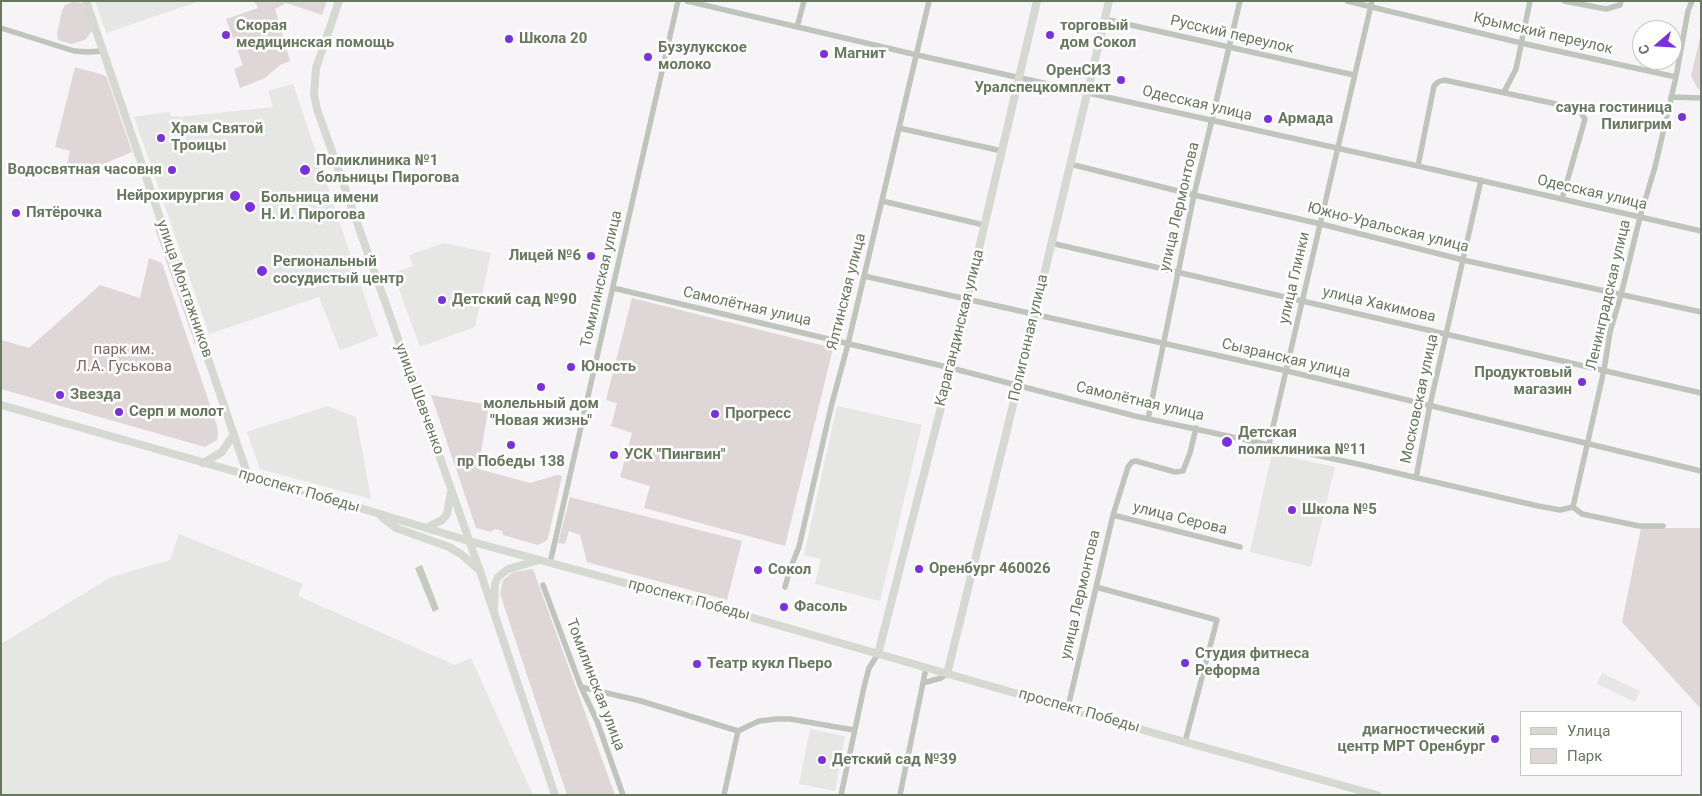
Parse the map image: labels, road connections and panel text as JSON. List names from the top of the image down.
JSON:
{
  "streets": {
    "main road": [
      "улица Монтажников",
      "Карагандинская улица",
      "Полигонная улица",
      "улица Шевченко",
      "проспект Победы"
    ],
    "street": [
      "Крымский переулок",
      "Русский переулок",
      "Одесская улица",
      "улица Лермонтова",
      "Южно-Уральская улица",
      "улица Глинки",
      "Томилинская улица",
      "Ялтинская улица",
      "Ленинградская улица",
      "улица Хакимова",
      "Самолётная улица",
      "Сызранская улица",
      "Московская улица",
      "улица Серова"
    ]
  },
  "crossings": [
    ["Крымский переулок", "улица Глинки"],
    ["Крымский переулок", "Ленинградская улица"],
    ["Русский переулок", "улица Лермонтова"],
    ["Русский переулок", "улица Глинки"],
    ["Русский переулок", "Полигонная улица"],
    ["Одесская улица", "улица Лермонтова"],
    ["Одесская улица", "улица Глинки"],
    ["Одесская улица", "Ялтинская улица"],
    ["Одесская улица", "Ленинградская улица"],
    ["Одесская улица", "Карагандинская улица"],
    ["Одесская улица", "Полигонная улица"],
    ["Одесская улица", "Московская улица"],
    ["улица Лермонтова", "Южно-Уральская улица"],
    ["улица Лермонтова", "улица Хакимова"],
    ["улица Лермонтова", "Самолётная улица"],
    ["улица Лермонтова", "Сызранская улица"],
    ["улица Лермонтова", "проспект Победы"],
    ["улица Лермонтова", "улица Серова"],
    ["Южно-Уральская улица", "улица Глинки"],
    ["Южно-Уральская улица", "Ленинградская улица"],
    ["Южно-Уральская улица", "Полигонная улица"],
    ["Южно-Уральская улица", "Московская улица"],
    ["улица Глинки", "улица Хакимова"],
    ["улица Глинки", "Самолётная улица"],
    ["улица Глинки", "Сызранская улица"],
    ["Томилинская улица", "Самолётная улица"],
    ["Томилинская улица", "проспект Победы"],
    ["улица Монтажников", "проспект Победы"],
    ["Ялтинская улица", "Самолётная улица"],
    ["Ялтинская улица", "Сызранская улица"],
    ["Ленинградская улица", "улица Хакимова"],
    ["Ленинградская улица", "Самолётная улица"],
    ["Ленинградская улица", "Сызранская улица"],
    ["улица Хакимова", "Полигонная улица"],
    ["улица Хакимова", "Московская улица"],
    ["Самолётная улица", "Карагандинская улица"],
    ["Самолётная улица", "Полигонная улица"],
    ["Самолётная улица", "Московская улица"],
    ["Карагандинская улица", "Сызранская улица"],
    ["Карагандинская улица", "проспект Победы"],
    ["Полигонная улица", "Сызранская улица"],
    ["Полигонная улица", "проспект Победы"],
    ["Сызранская улица", "Московская улица"],
    ["улица Шевченко", "проспект Победы"]
  ],
  "parks": ["парк им. Л.А. Гуськова"],
  "places": [
    "Скорая медицинская помощь",
    "торговый дом Сокол",
    "Школа 20",
    "Магнит",
    "Бузулукское молоко",
    "ОренСИЗ Уралспецкомплект",
    "сауна гостиница Пилигрим",
    "Армада",
    "Храм Святой Троицы",
    "Водосвятная часовня",
    "Поликлиника №1 больницы Пирогова",
    "Нейрохирургия",
    "Больница имени Н. И. Пирогова",
    "Пятёрочка",
    "Лицей №6",
    "Региональный сосудистый центр",
    "Детский сад №90",
    "Юность",
    "Продуктовый магазин",
    "молельный дом \"Новая жизнь\"",
    "Звезда",
    "Серп и молот",
    "Прогресс",
    "Детская поликлиника №11",
    "пр Победы 138",
    "УСК \"Пингвин\"",
    "Школа №5",
    "Оренбург 460026",
    "Сокол",
    "Фасоль",
    "Студия фитнеса Реформа",
    "Театр кукл Пьеро",
    "диагностический центр МРТ Оренбург",
    "Детский сад №39"
  ],
  "legend": ["Улица", "Парк"],
  "north": "left"
}
